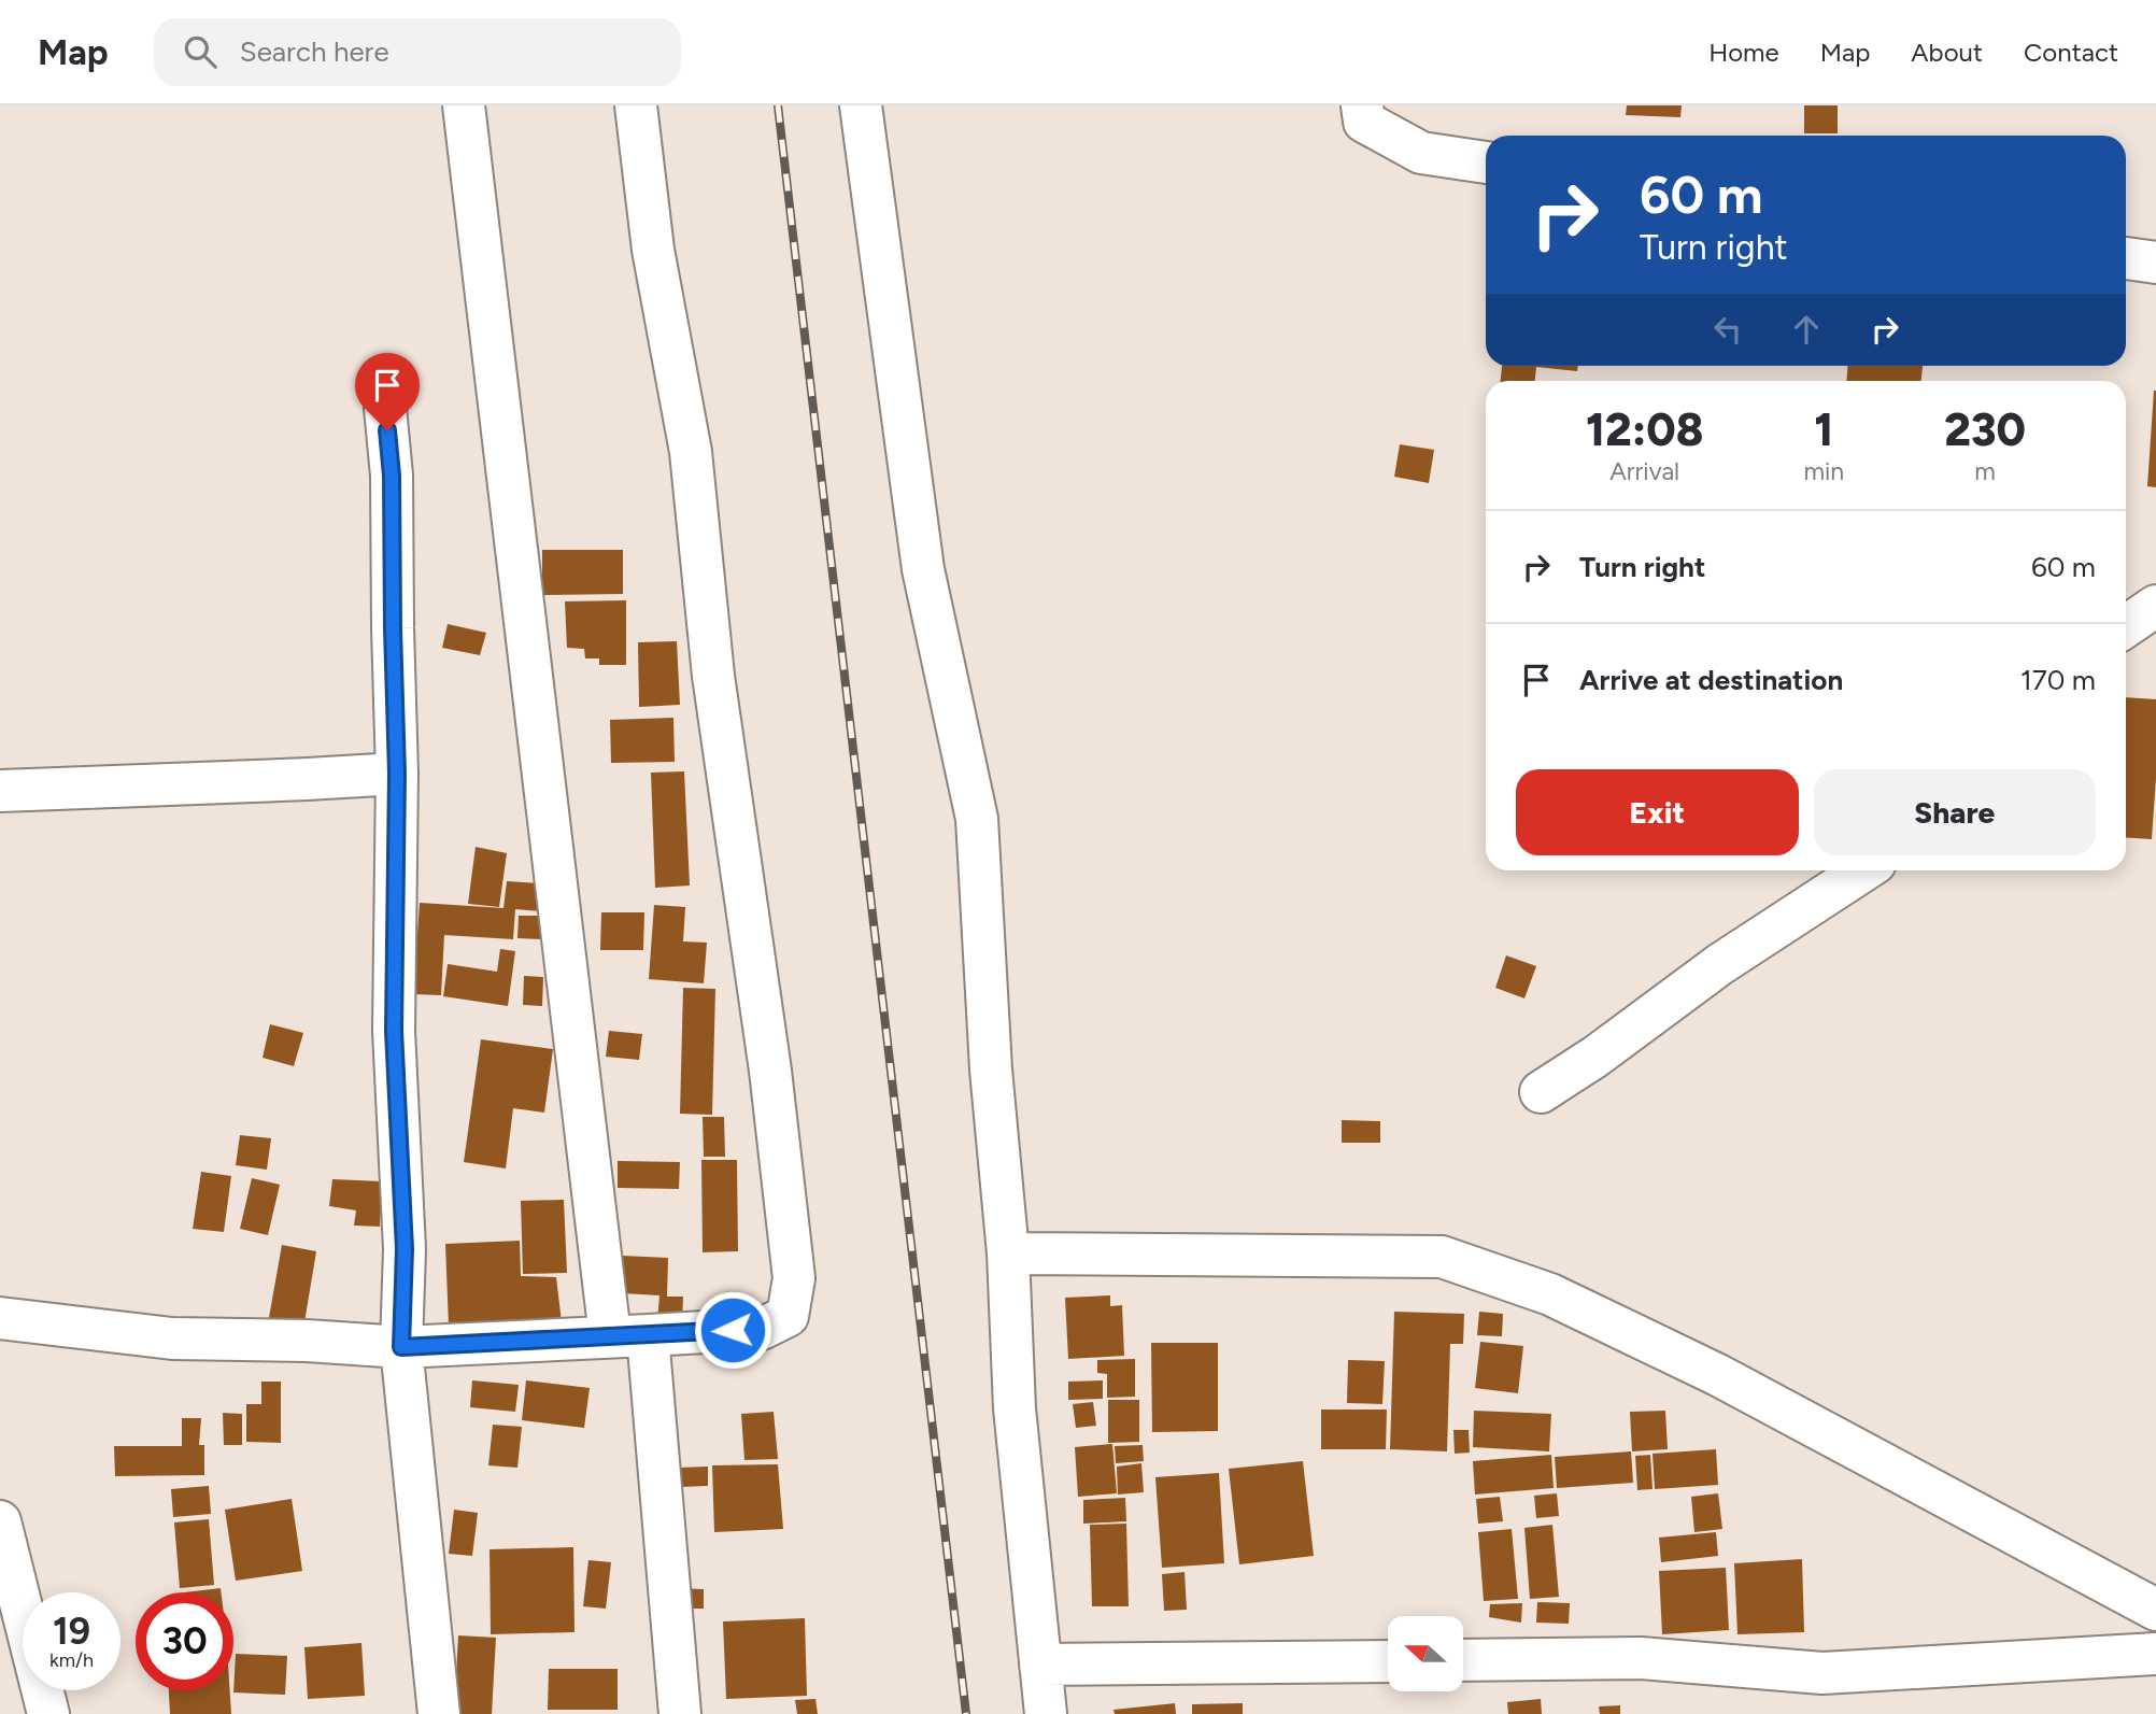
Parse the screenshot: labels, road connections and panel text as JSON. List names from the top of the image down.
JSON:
{
  "north": "left",
  "page": {
    "header": "Map",
    "search": "Search here",
    "nav": [
      "Home",
      "Map",
      "About",
      "Contact"
    ],
    "turn": ["60 m", "Turn right"],
    "eta": [
      "12:08",
      "Arrival",
      "1",
      "min",
      "230",
      "m"
    ],
    "list": [
      {
        "name": "Turn right",
        "value": "60 m"
      },
      {
        "name": "Arrive at destination",
        "value": "170 m"
      }
    ],
    "buttons": ["Exit", "Share"],
    "speed": "19 km/h",
    "limit": "30"
  }
}
